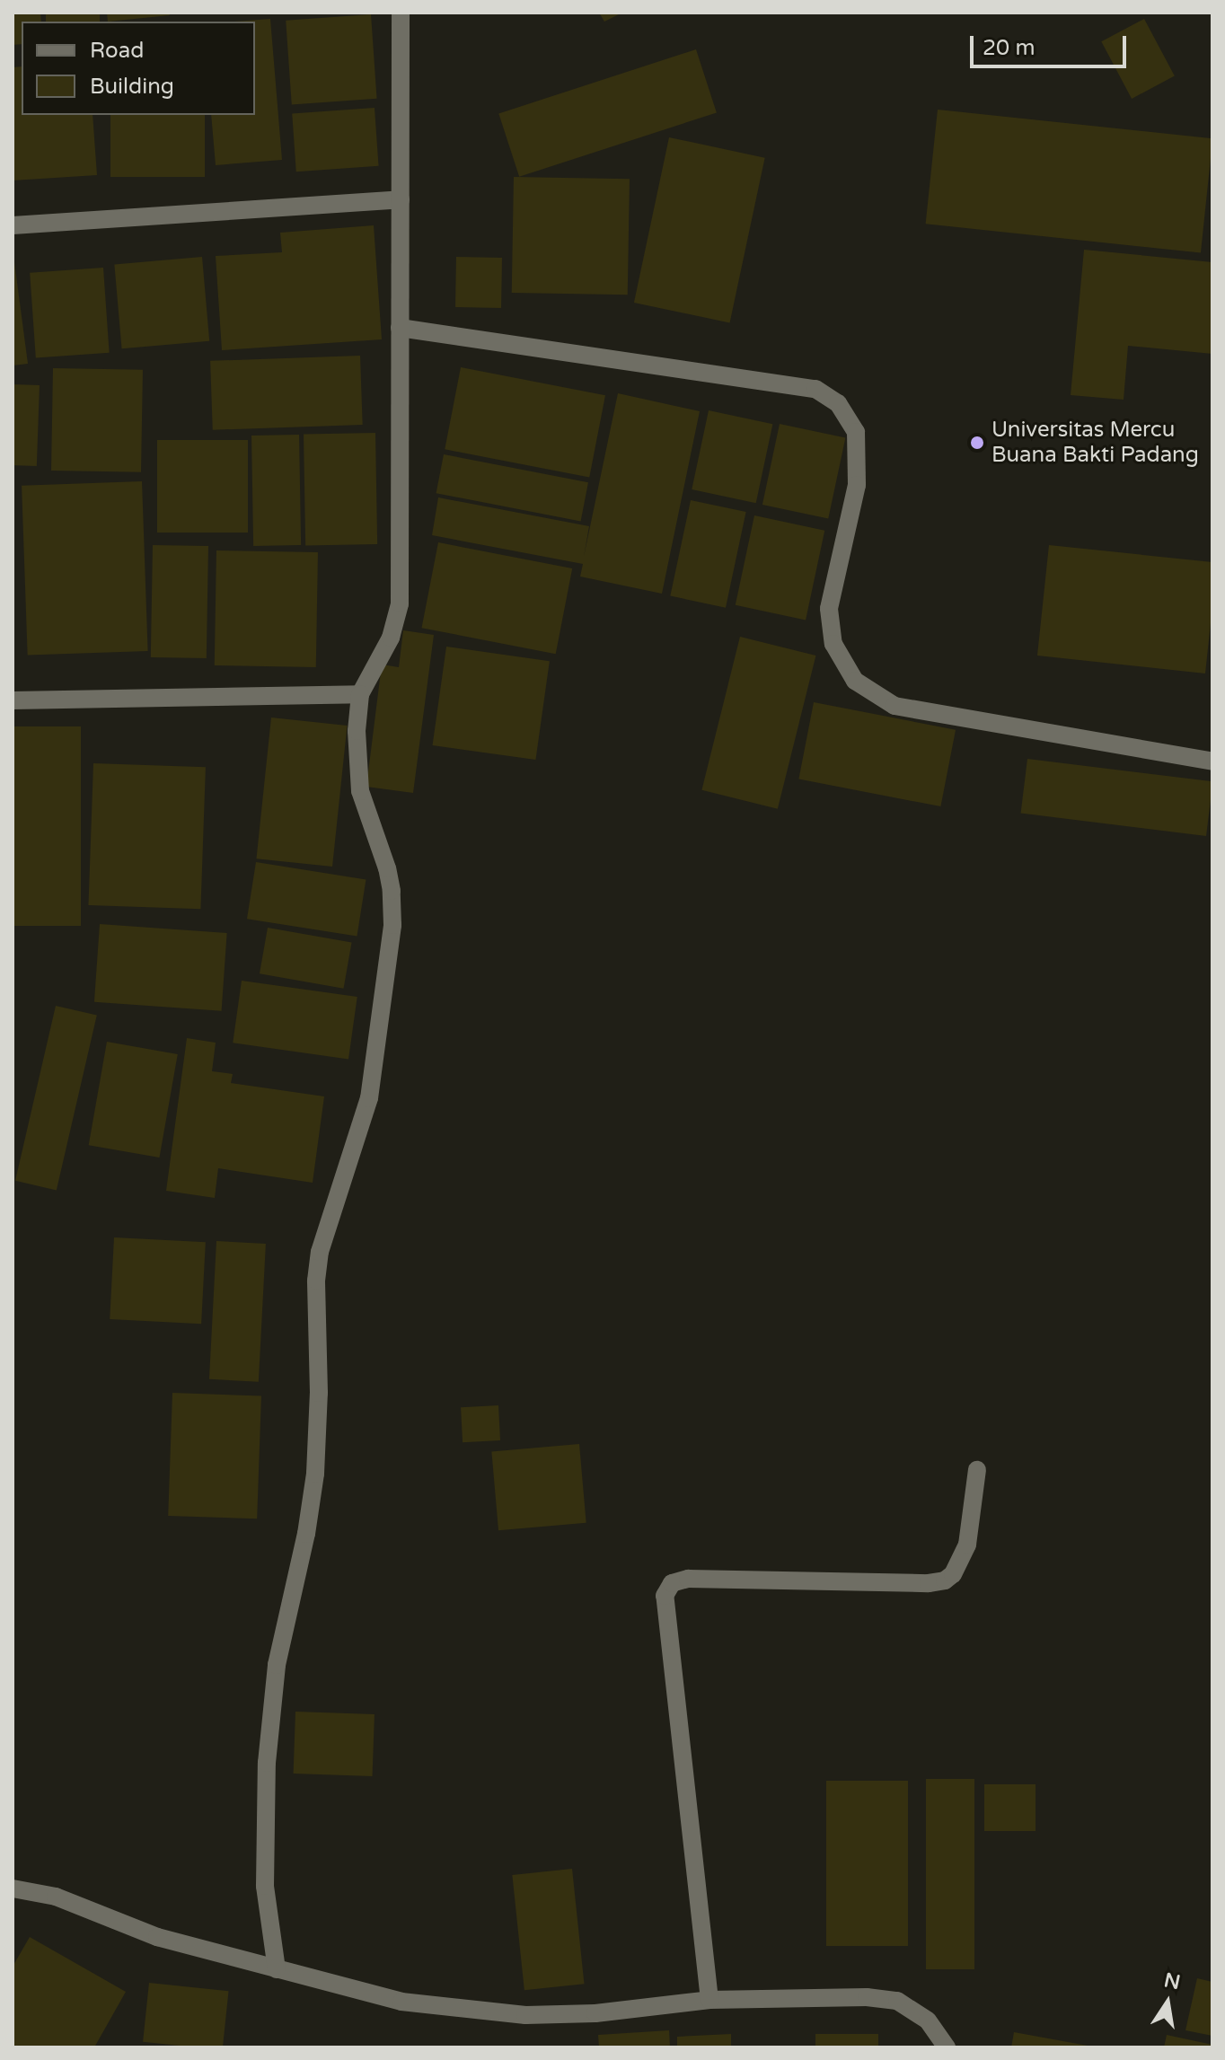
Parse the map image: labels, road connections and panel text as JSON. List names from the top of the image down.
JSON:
{
  "places": ["Universitas Mercu Buana Bakti Padang"],
  "legend": ["Road", "Building"],
  "scale_bar": "20 m",
  "north": "top"
}
